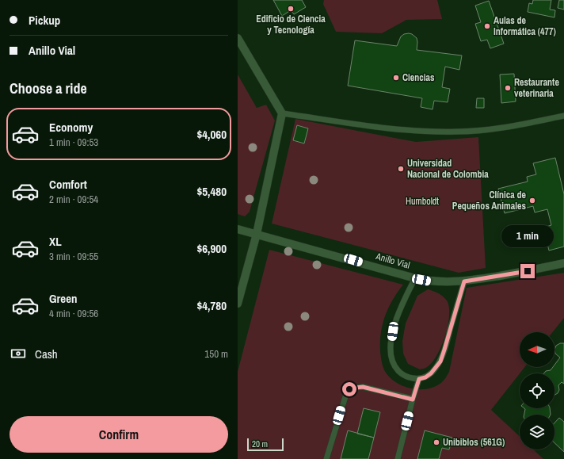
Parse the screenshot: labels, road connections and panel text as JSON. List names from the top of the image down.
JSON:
{
  "streets": {
    "street": ["Anillo Vial"]
  },
  "parks": ["Humboldt"],
  "places": [
    "Edificio de Ciencia y Tecnología",
    "Aulas de Informática (477)",
    "Ciencias",
    "Restaurante veterinaria",
    "Universidad Nacional de Colombia",
    "Clínica de Pequeños Animales",
    "Unibiblos (561G)"
  ],
  "scale_bar": "20 m",
  "north": "left",
  "page": {
    "banner": ["Pickup", "Anillo Vial"],
    "heading": "Choose a ride",
    "list": [
      {
        "name": "Economy",
        "note": "1 min · 09:53",
        "value": "$4,060"
      },
      {
        "name": "Comfort",
        "note": "2 min · 09:54",
        "value": "$5,480"
      },
      {
        "name": "XL",
        "note": "3 min · 09:55",
        "value": "$6,900"
      },
      {
        "name": "Green",
        "note": "4 min · 09:56",
        "value": "$4,780"
      }
    ],
    "bubble": "1 min",
    "pay": ["Cash", "150 m"],
    "buttons": "Confirm",
    "scale": "20 m"
  }
}
